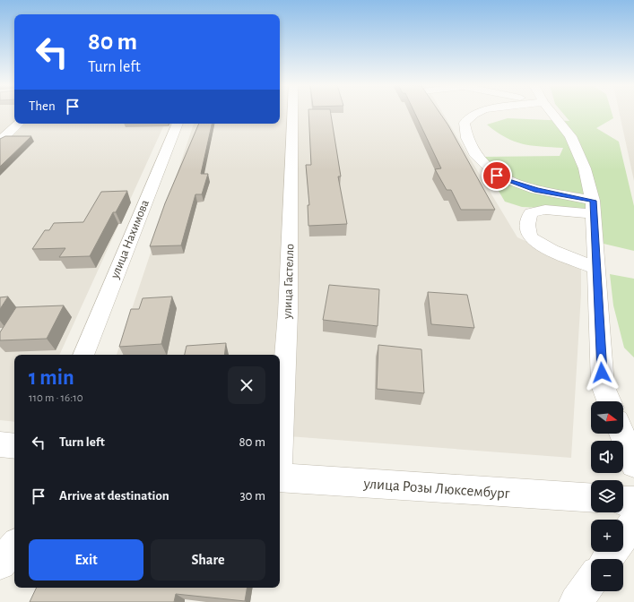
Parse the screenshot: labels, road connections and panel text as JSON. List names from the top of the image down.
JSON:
{
  "streets": {
    "street": ["улица Нахимова", "улица Гастелло", "улица Розы Люксембург"]
  },
  "north": "right",
  "page": {
    "turn": ["80 m", "Turn left"],
    "then": "Then",
    "heading": ["1 min", "110 m · 16:10"],
    "map_buttons": ["+", "−"],
    "list": [
      {
        "name": "Turn left",
        "value": "80 m"
      },
      {
        "name": "Arrive at destination",
        "value": "30 m"
      }
    ],
    "buttons": ["Exit", "Share"]
  }
}
